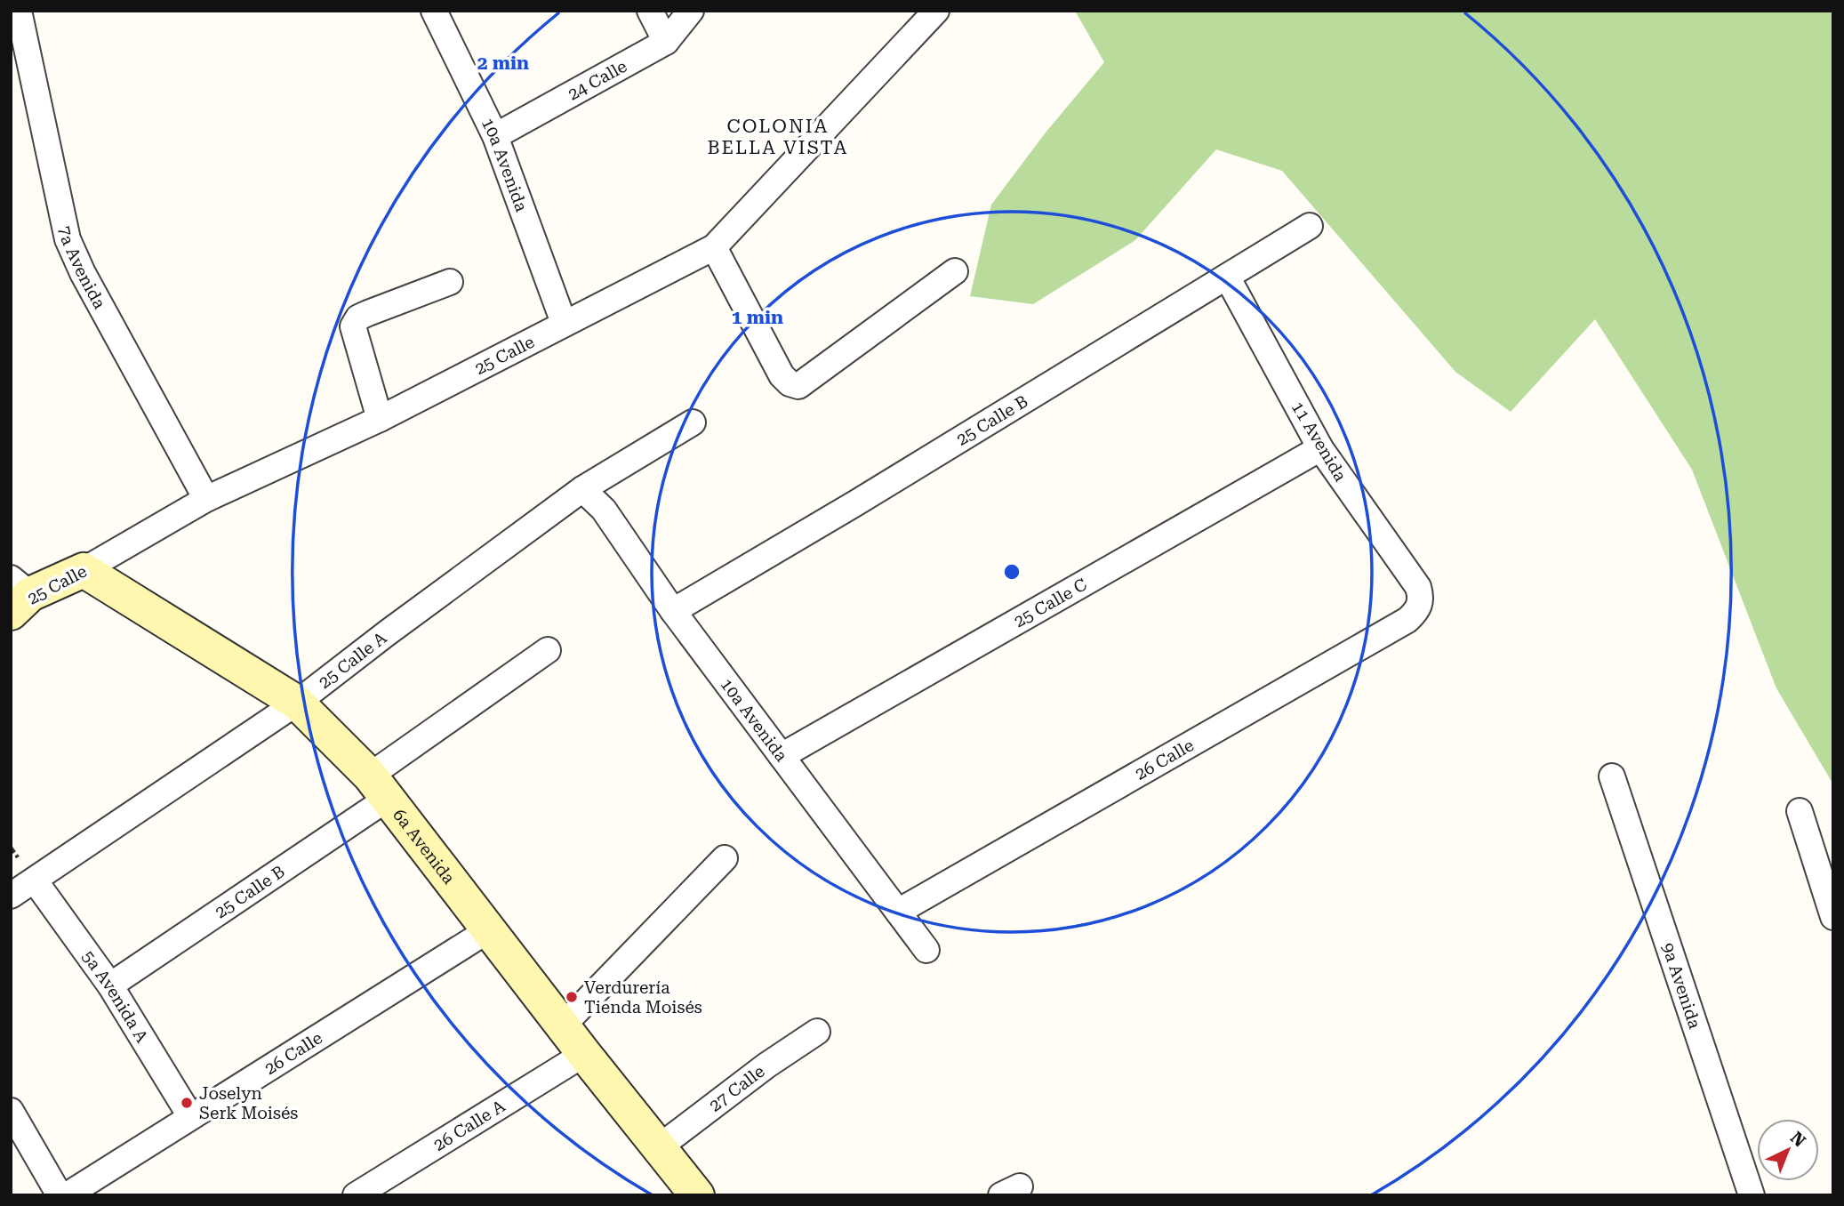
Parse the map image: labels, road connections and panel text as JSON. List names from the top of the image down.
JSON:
{
  "streets": {
    "street": [
      "24 Calle",
      "10a Avenida",
      "7a Avenida",
      "25 Calle",
      "25 Calle B",
      "11 Avenida",
      "25 Calle C",
      "25 Calle A",
      "26 Calle",
      "6a Avenida",
      "9a Avenida",
      "5a Avenida A",
      "27 Calle",
      "26 Calle A"
    ]
  },
  "crossings": [
    ["24 Calle", "10a Avenida"],
    ["10a Avenida", "25 Calle"],
    ["10a Avenida", "25 Calle B"],
    ["10a Avenida", "25 Calle C"],
    ["10a Avenida", "25 Calle A"],
    ["10a Avenida", "26 Calle"],
    ["7a Avenida", "25 Calle"],
    ["25 Calle", "6a Avenida"],
    ["25 Calle B", "11 Avenida"],
    ["25 Calle B", "6a Avenida"],
    ["25 Calle B", "5a Avenida A"],
    ["11 Avenida", "25 Calle C"],
    ["11 Avenida", "26 Calle"],
    ["25 Calle A", "6a Avenida"],
    ["25 Calle A", "5a Avenida A"],
    ["26 Calle", "6a Avenida"],
    ["26 Calle", "5a Avenida A"],
    ["6a Avenida", "27 Calle"],
    ["6a Avenida", "26 Calle A"]
  ],
  "districts": ["COLONIA BELLA VISTA"],
  "places": ["Verdurería Tienda Moisés", "Joselyn Serk Moisés"],
  "north": "top right",
  "rings": ["2 min", "1 min"]
}
